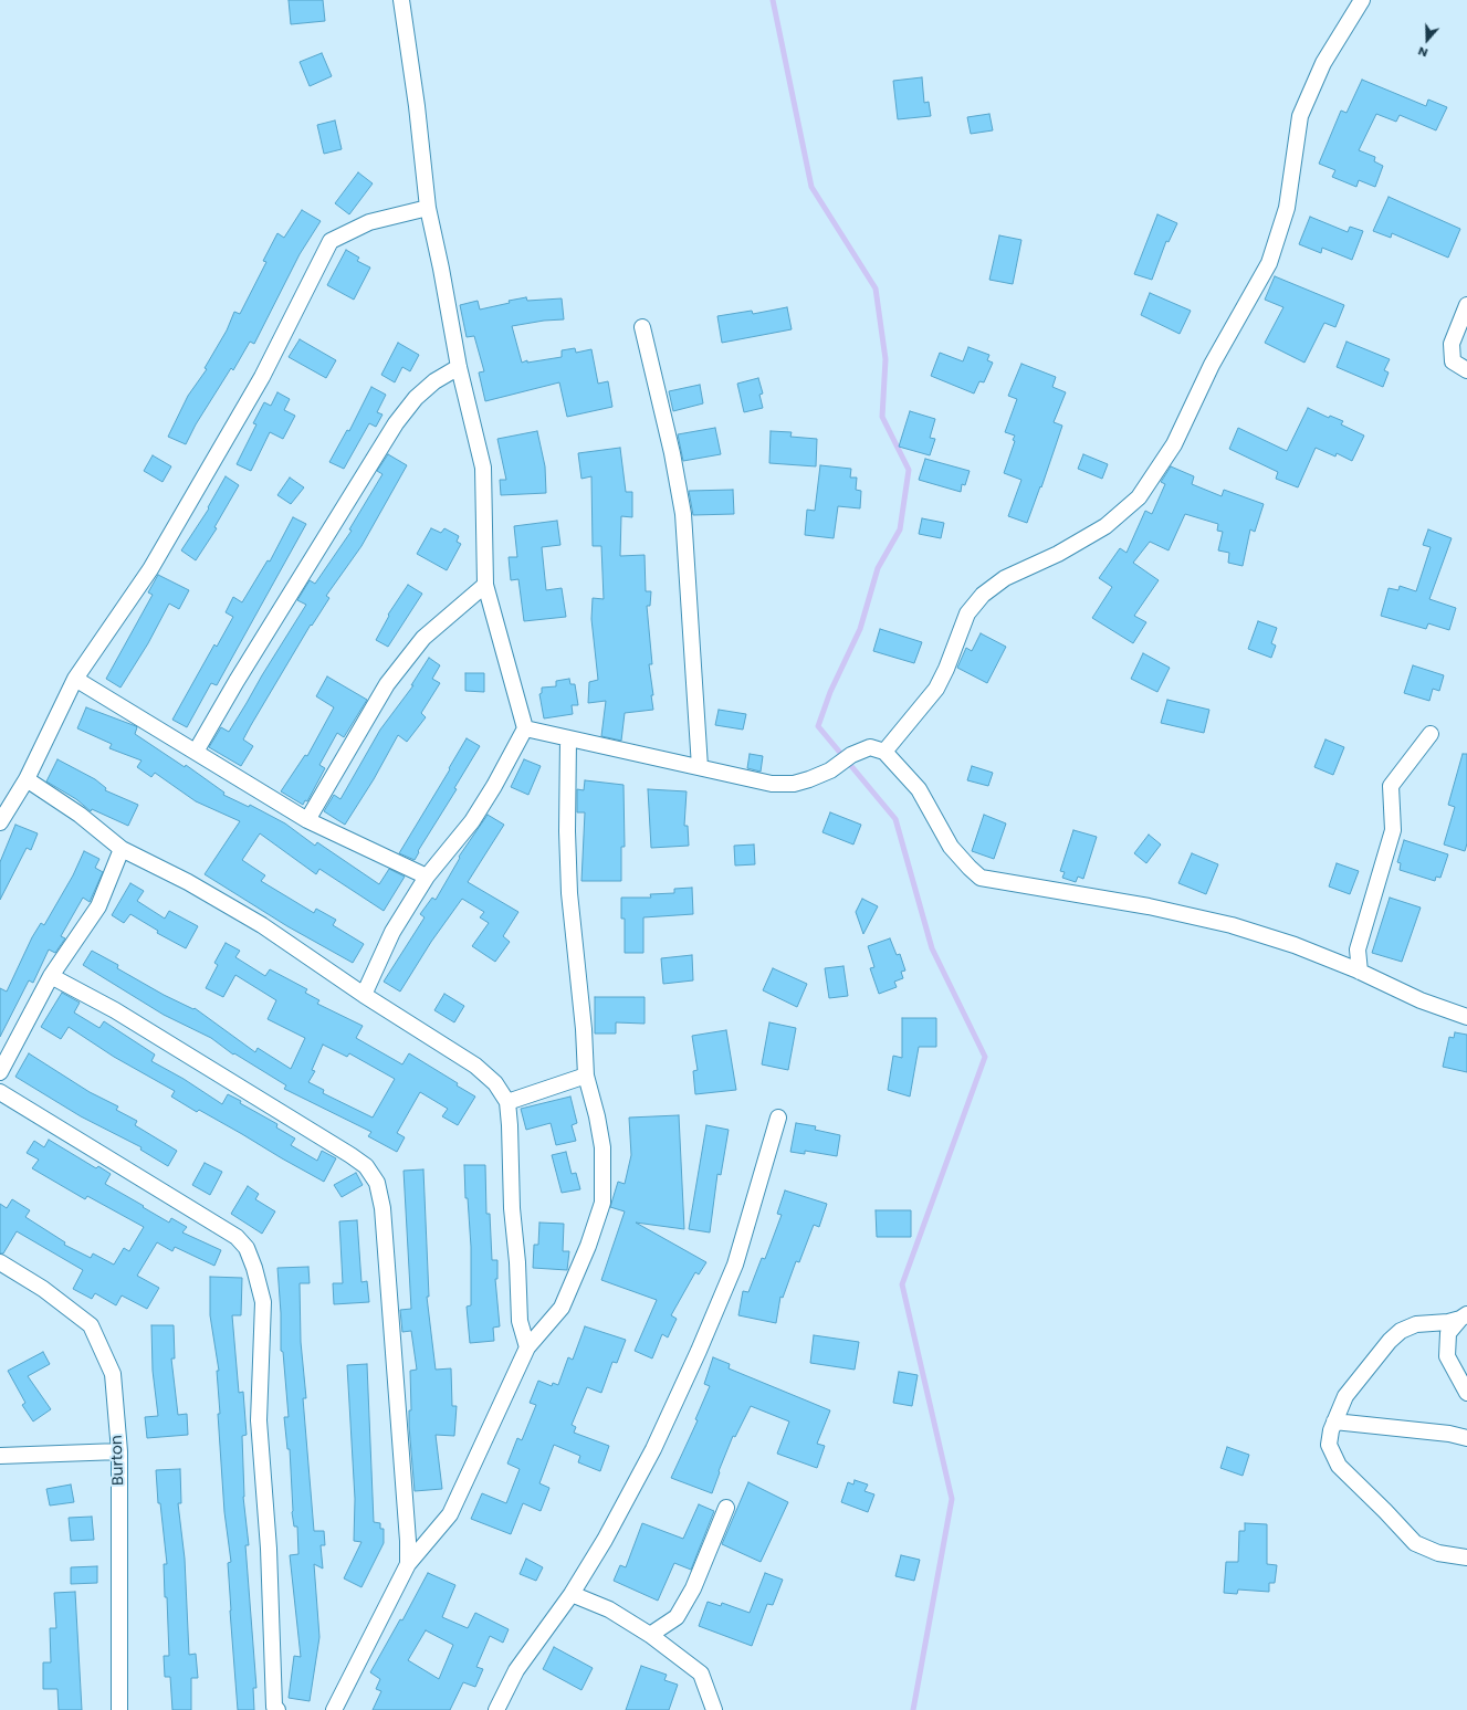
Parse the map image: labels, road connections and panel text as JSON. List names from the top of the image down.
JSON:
{
  "streets": {
    "street": ["Burton"]
  },
  "north": "bottom"
}
